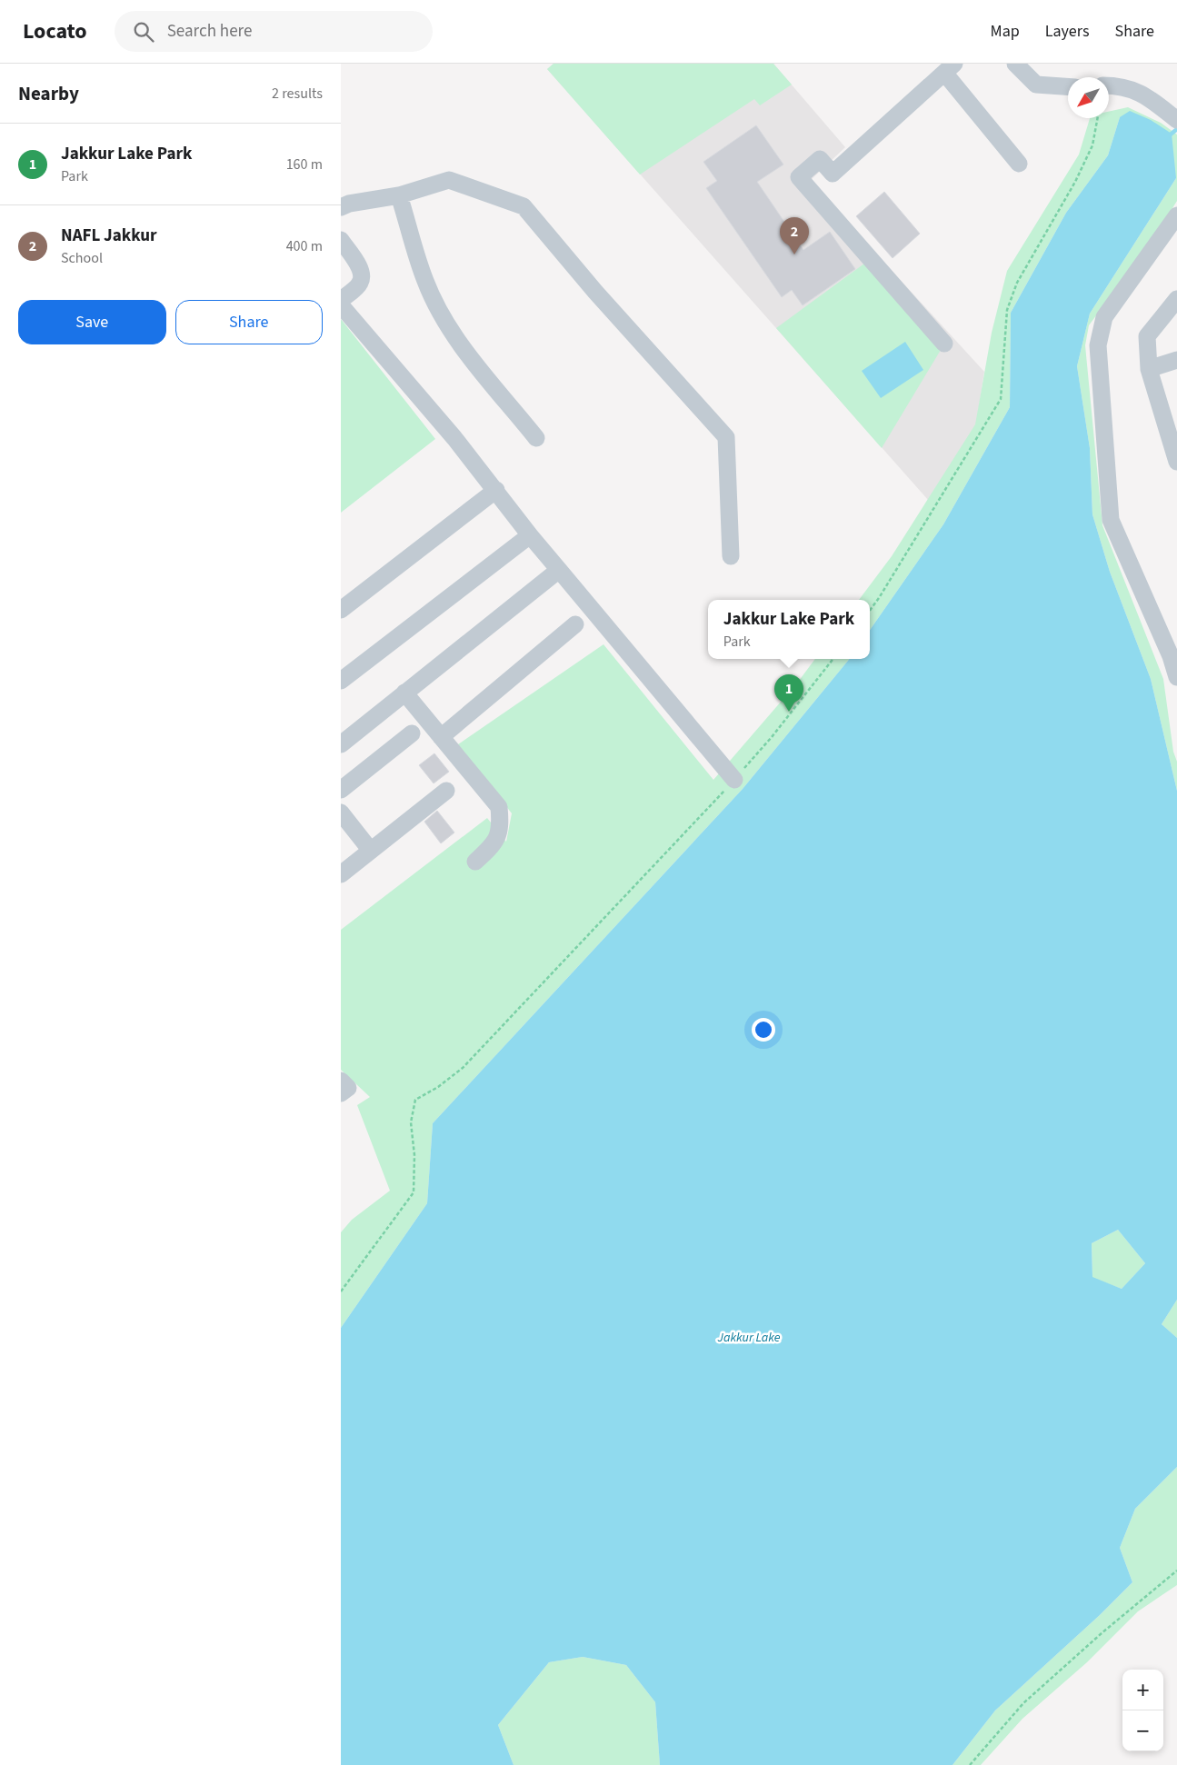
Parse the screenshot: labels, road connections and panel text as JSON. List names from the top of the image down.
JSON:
{
  "water": ["Jakkur Lake"],
  "north": "bottom left",
  "page": {
    "header": "Locato",
    "search": "Search here",
    "nav": ["Map", "Layers", "Share"],
    "heading": ["Nearby", "2 results"],
    "list": [
      {
        "mark": "1",
        "name": "Jakkur Lake Park",
        "note": "Park",
        "value": "160 m"
      },
      {
        "mark": "2",
        "name": "NAFL Jakkur",
        "note": "School",
        "value": "400 m"
      }
    ],
    "pins": ["2", "1"],
    "buttons": ["Save", "Share"],
    "popup": ["Jakkur Lake Park", "Park"],
    "map_buttons": ["+", "−"]
  }
}
